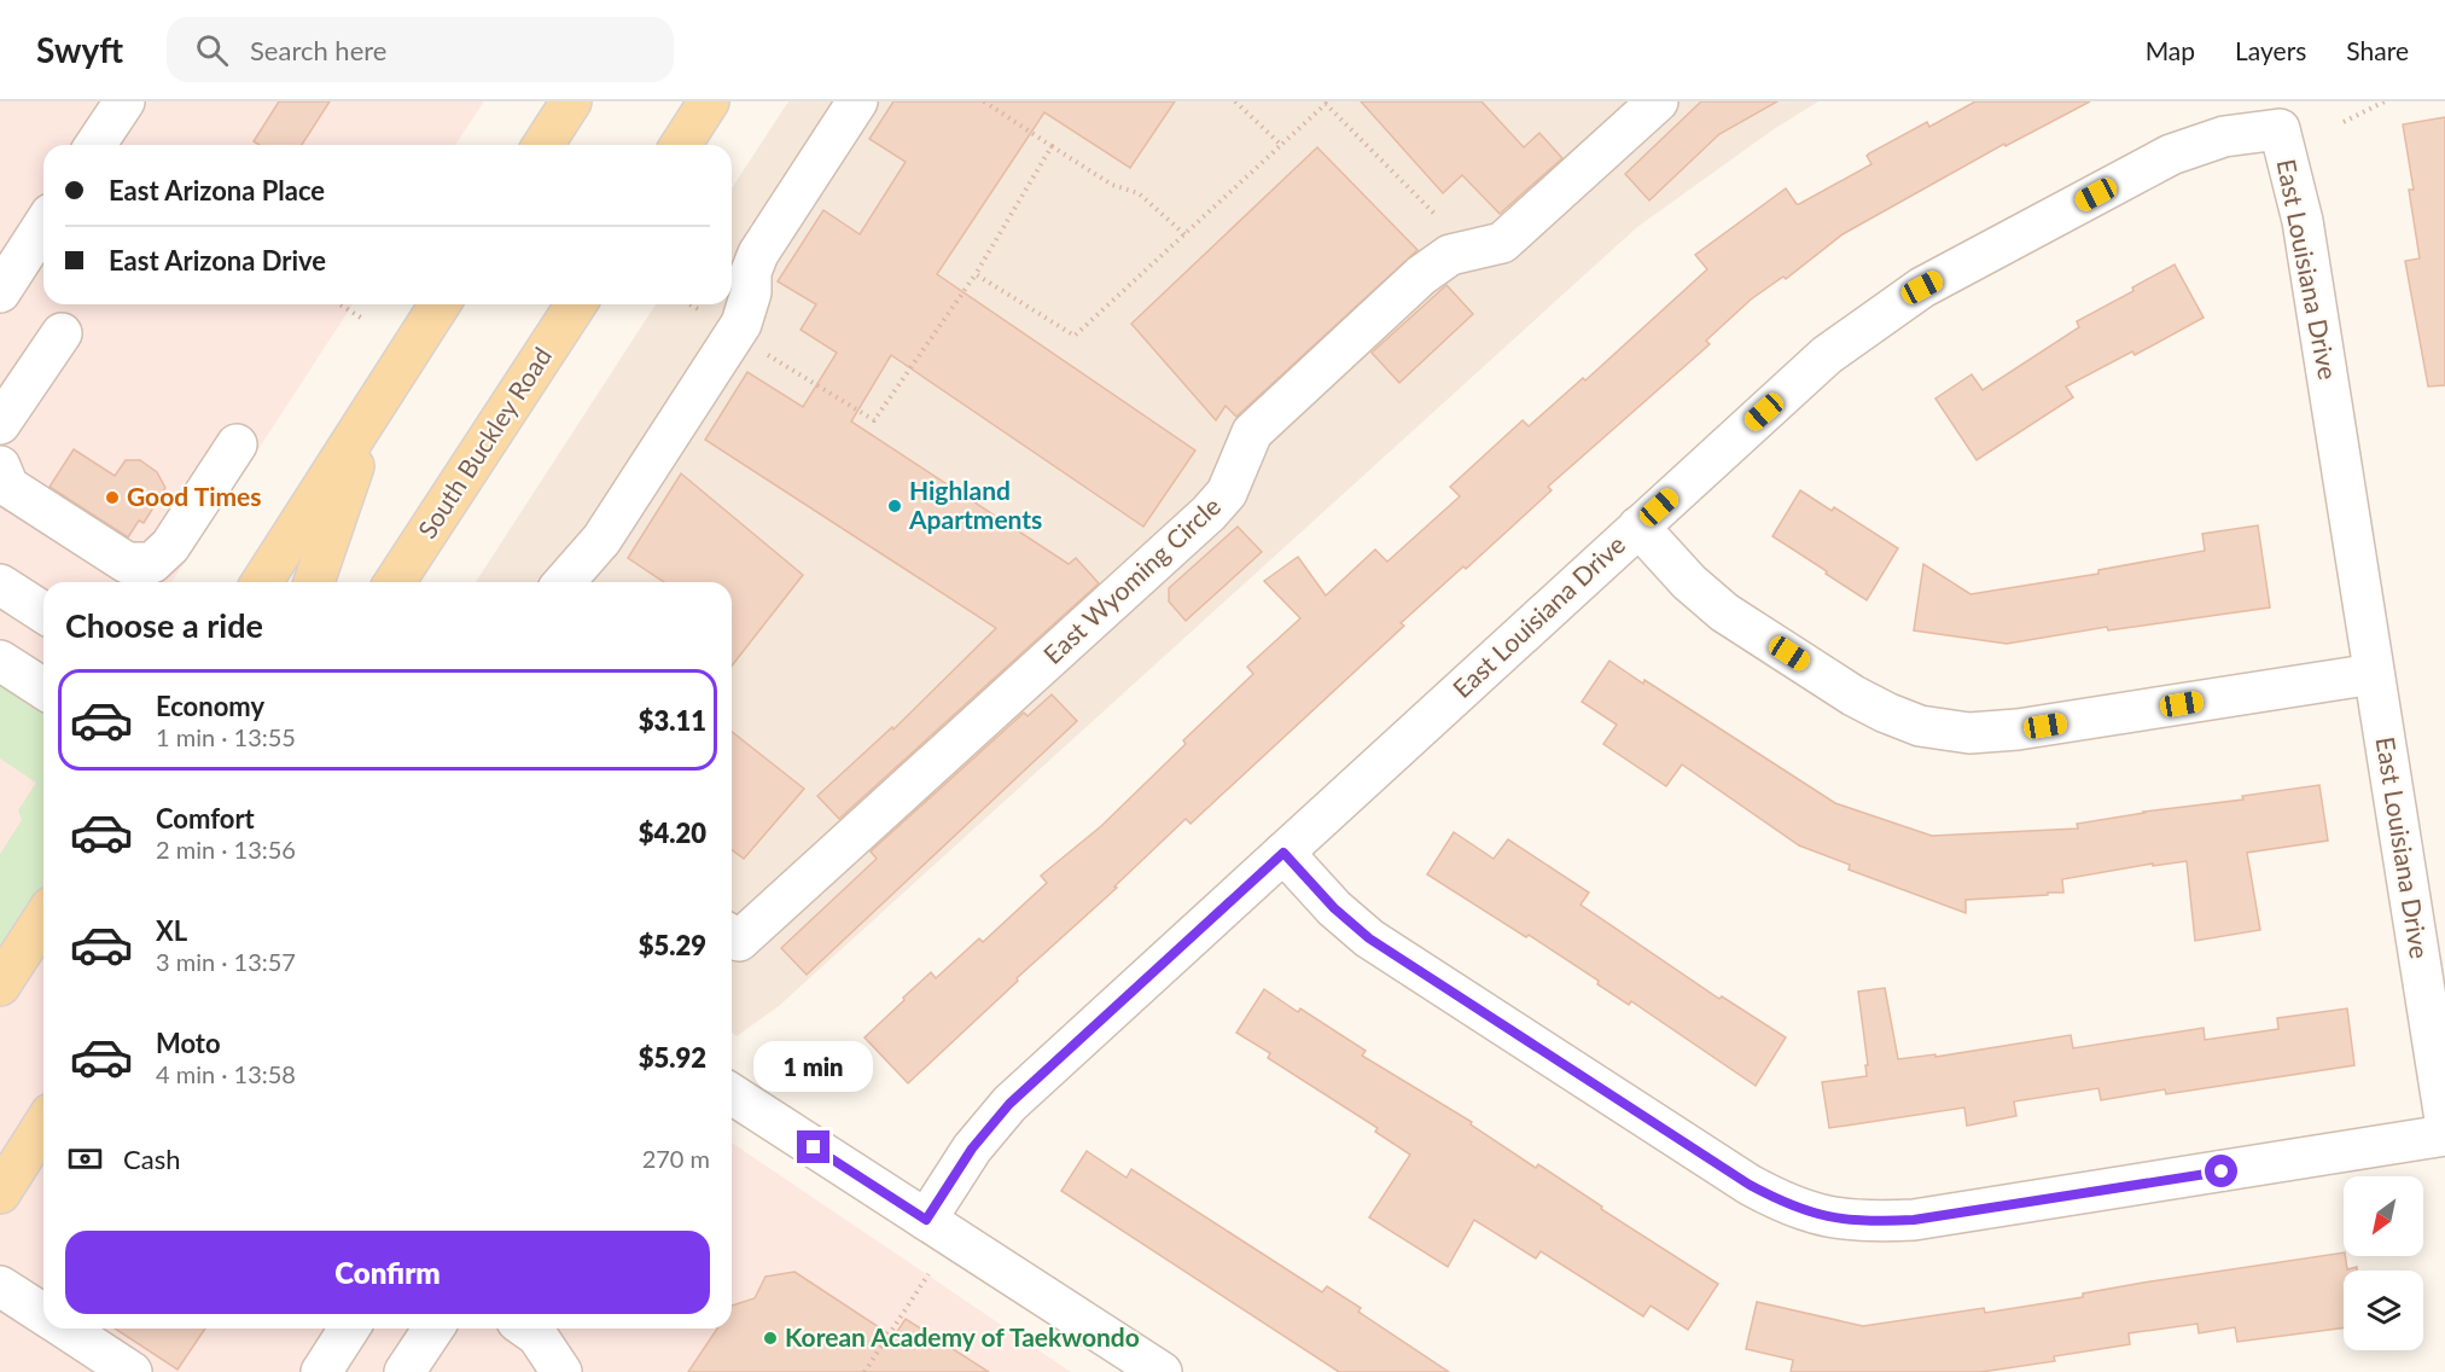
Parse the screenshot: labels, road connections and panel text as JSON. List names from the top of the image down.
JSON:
{
  "streets": {
    "main road": ["South Buckley Road"],
    "street": ["East Louisiana Drive", "East Wyoming Circle"]
  },
  "places": ["Good Times", "Highland Apartments", "Korean Academy of Taekwondo"],
  "north": "bottom left",
  "page": {
    "header": "Swyft",
    "search": "Search here",
    "nav": ["Map", "Layers", "Share"],
    "banner": ["East Arizona Place", "East Arizona Drive"],
    "heading": "Choose a ride",
    "list": [
      {
        "name": "Economy",
        "note": "1 min · 13:55",
        "value": "$3.11"
      },
      {
        "name": "Comfort",
        "note": "2 min · 13:56",
        "value": "$4.20"
      },
      {
        "name": "XL",
        "note": "3 min · 13:57",
        "value": "$5.29"
      },
      {
        "name": "Moto",
        "note": "4 min · 13:58",
        "value": "$5.92"
      }
    ],
    "bubble": "1 min",
    "pay": ["Cash", "270 m"],
    "buttons": "Confirm"
  }
}
